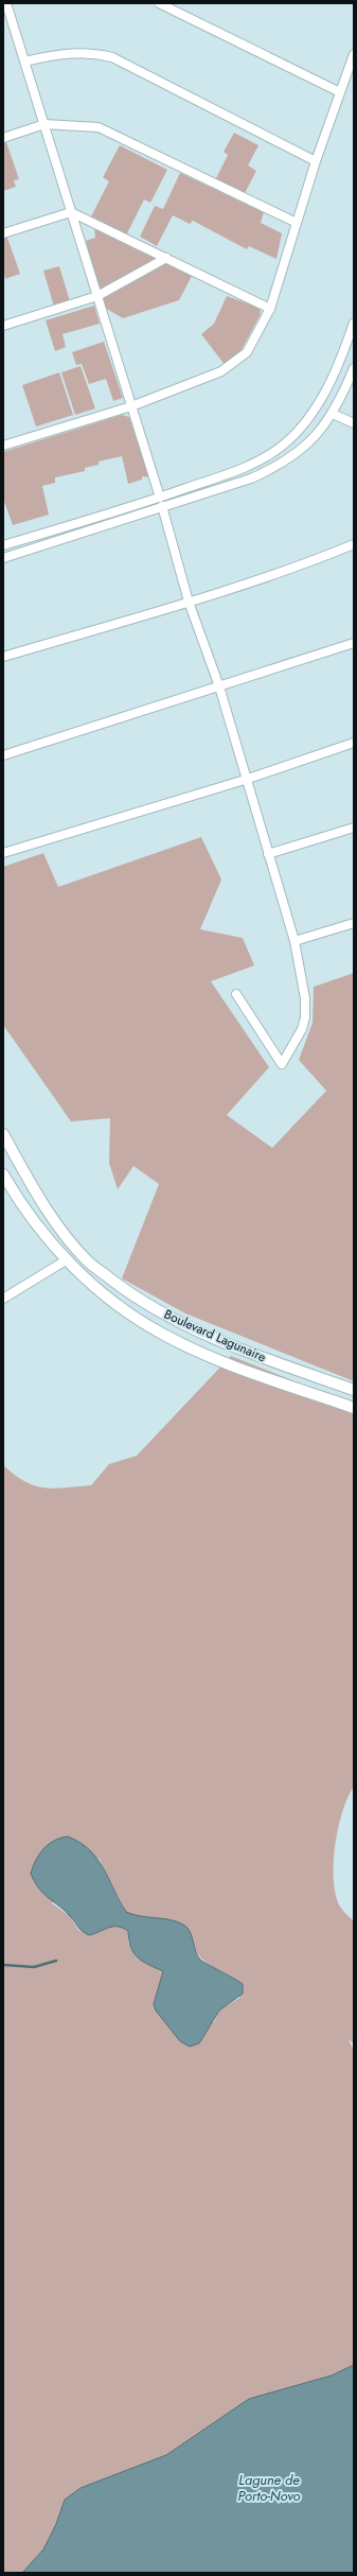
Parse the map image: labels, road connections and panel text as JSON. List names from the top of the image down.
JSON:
{
  "streets": {
    "main road": ["Boulevard Lagunaire"]
  },
  "water": ["Lagune de Porto-Novo"]
}
